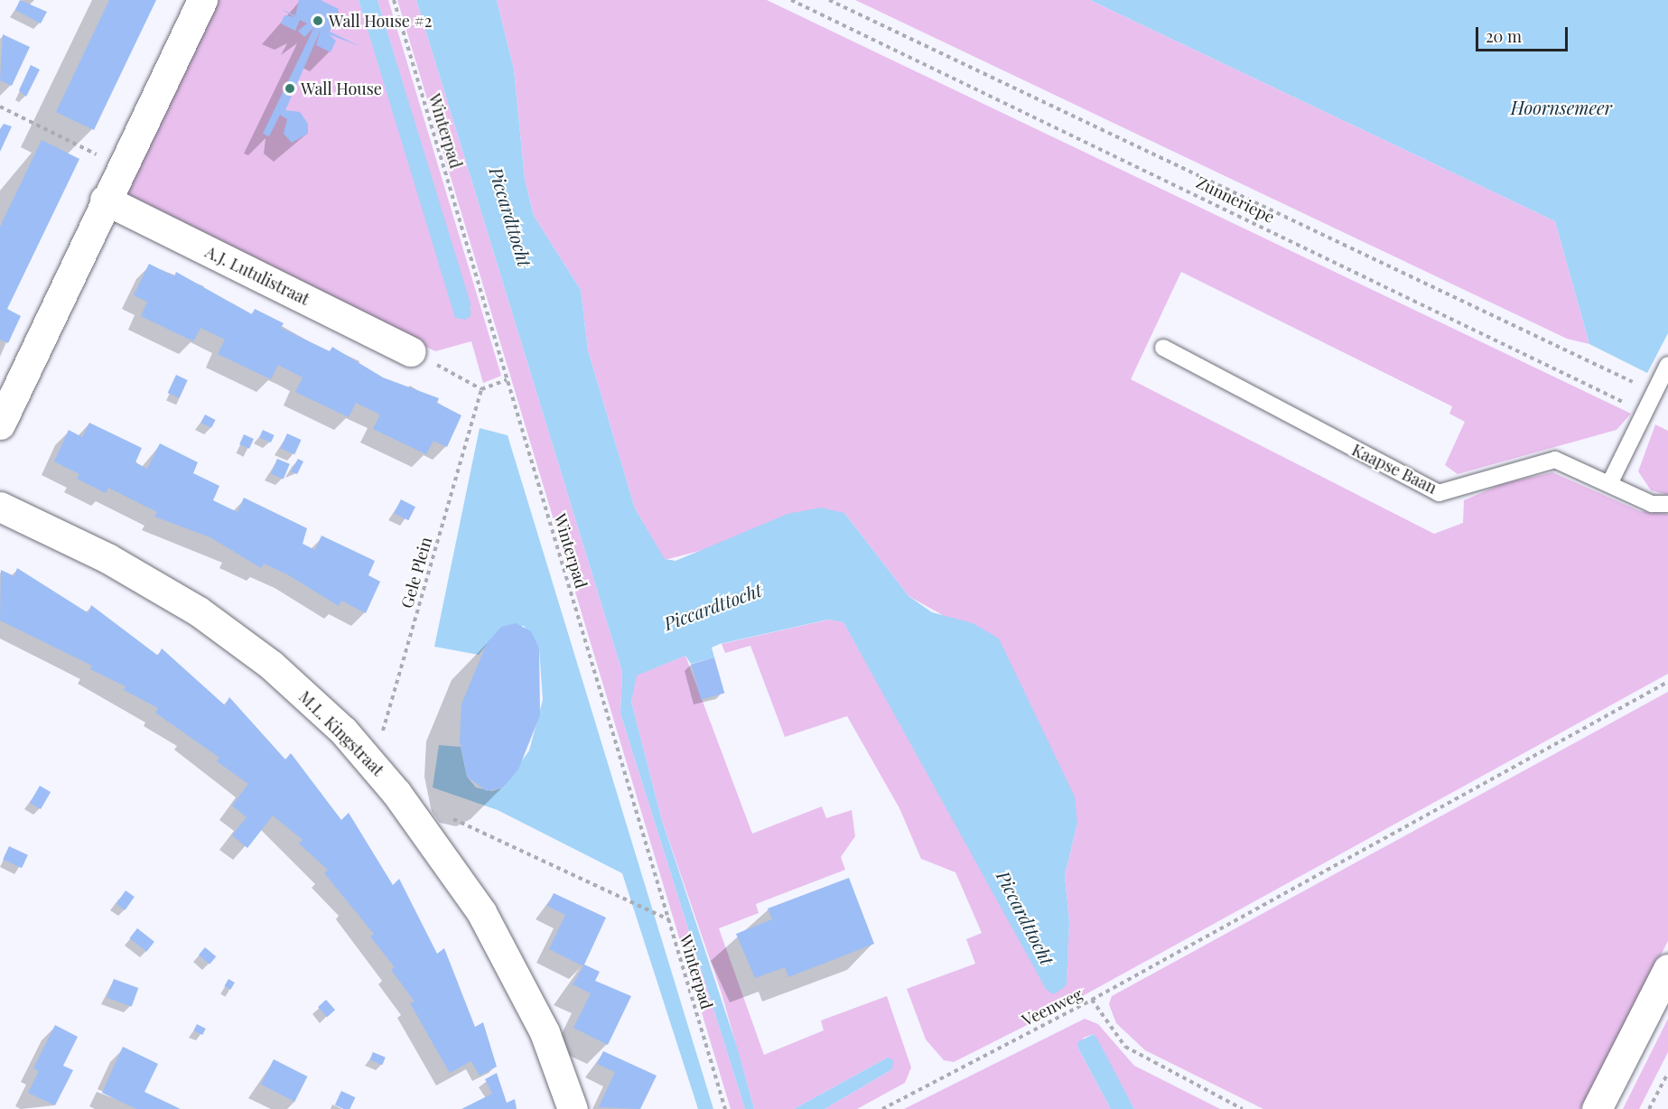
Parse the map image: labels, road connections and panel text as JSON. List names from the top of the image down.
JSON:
{
  "streets": {
    "street": ["A.J. Lutulistraat", "M.L. Kingstraat"],
    "lane": ["Kaapse Baan"],
    "path": [
      "Winterpad",
      "Zunneriepe",
      "Gele Plein",
      "Veenweg"
    ]
  },
  "crossings": [
    ["Gele Plein", "M.L. Kingstraat"]
  ],
  "water": ["Hoornsemeer", "Piccardttocht"],
  "places": ["Wall House #2", "Wall House"],
  "scale_bar": "20 m"
}
